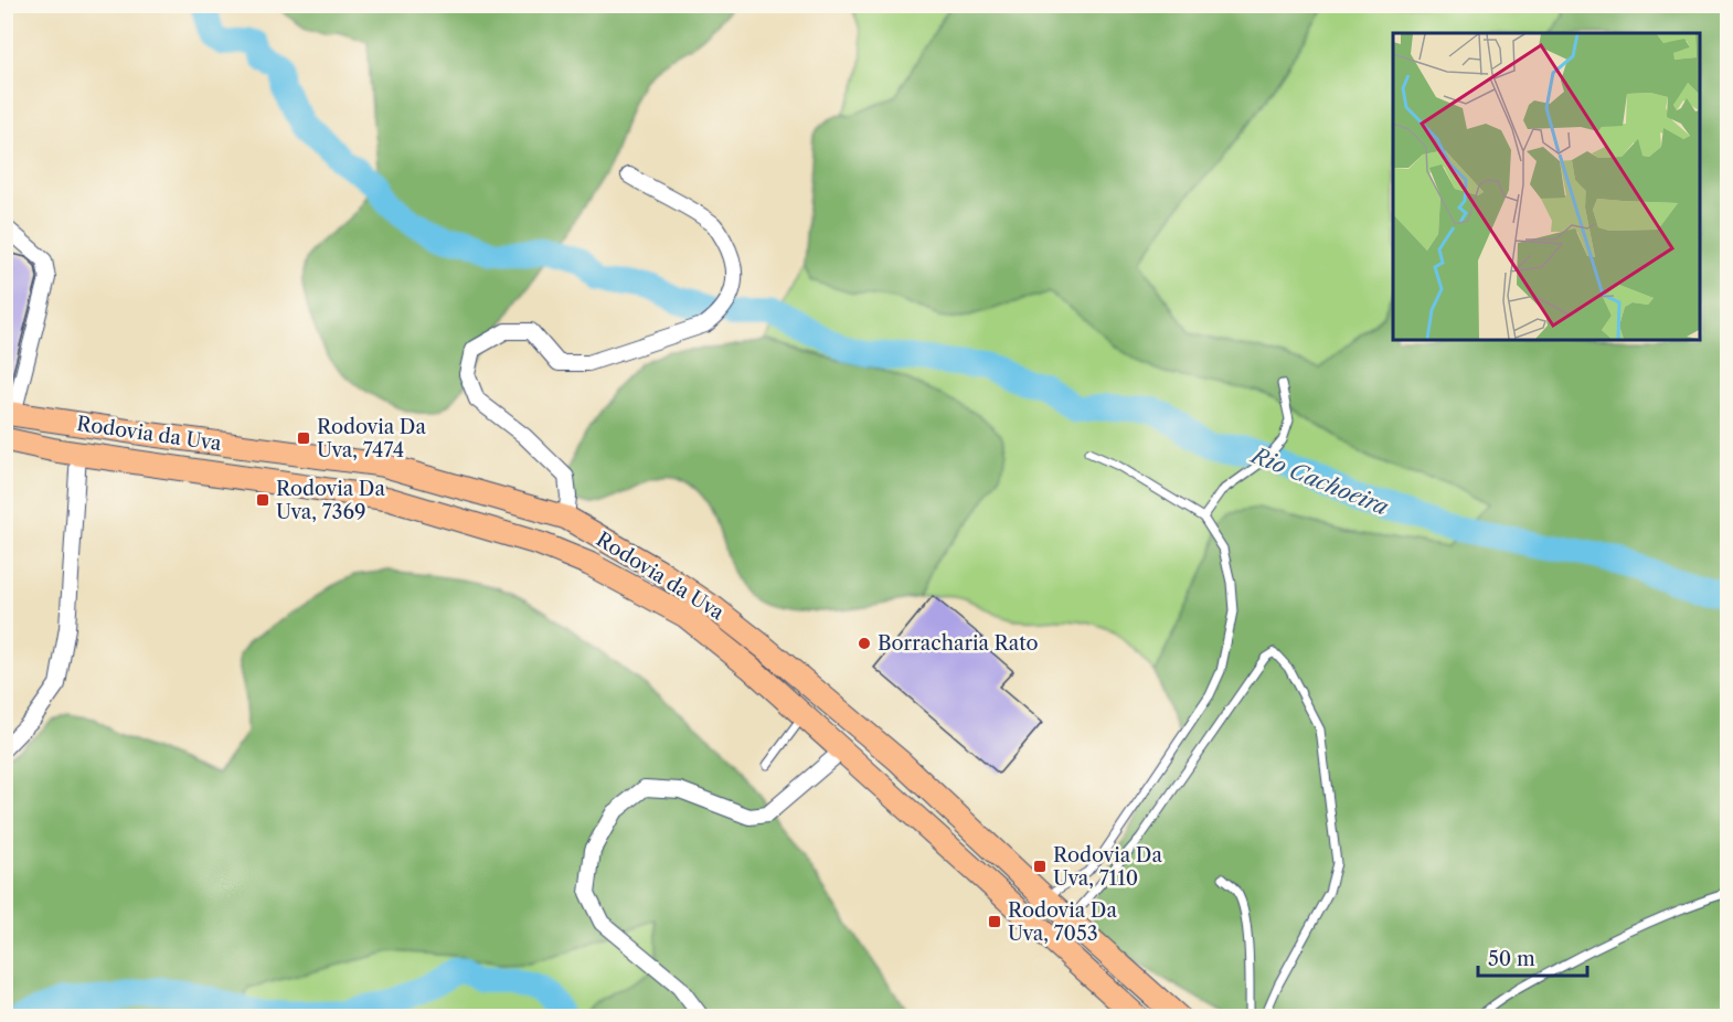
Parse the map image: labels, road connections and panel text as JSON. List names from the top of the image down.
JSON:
{
  "streets": {
    "main road": ["Rodovia da Uva"]
  },
  "water": ["Rio Cachoeira"],
  "places": {
    "transit": [
      "Rodovia Da Uva, 7474",
      "Rodovia Da Uva, 7369",
      "Rodovia Da Uva, 7110",
      "Rodovia Da Uva, 7053"
    ],
    "other": ["Borracharia Rato"]
  },
  "scale_bar": "50 m"
}
